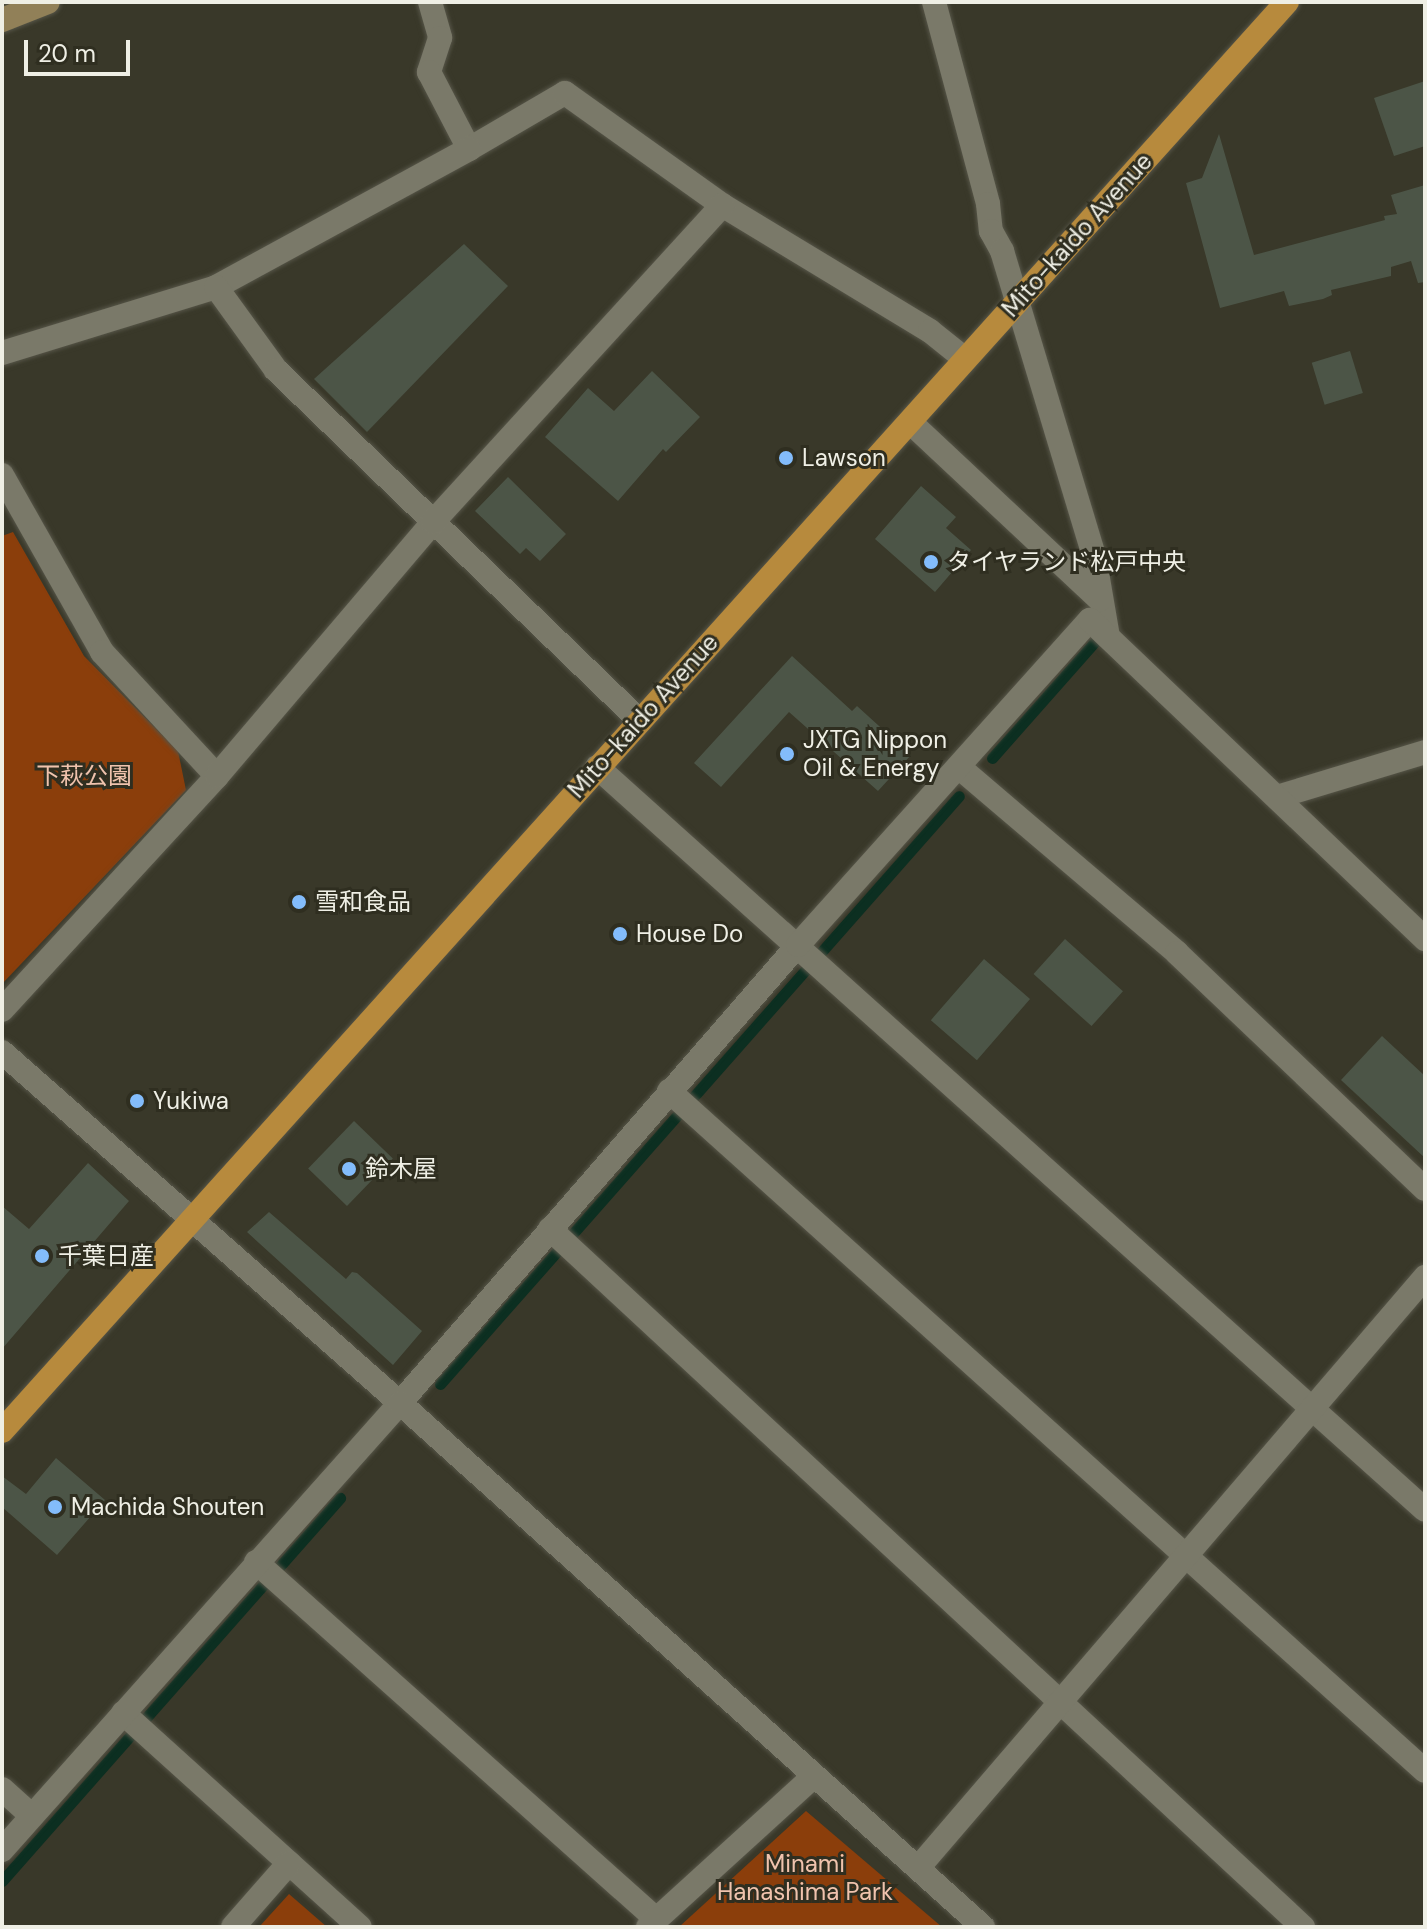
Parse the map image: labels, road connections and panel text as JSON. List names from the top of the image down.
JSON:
{
  "streets": {
    "highway": ["Mito-kaido Avenue"]
  },
  "parks": ["下萩公園", "Minami Hanashima Park"],
  "places": [
    "Lawson",
    "タイヤランド松戸中央",
    "JXTG Nippon Oil & Energy",
    "雪和食品",
    "House Do",
    "Yukiwa",
    "鈴木屋",
    "千葉日産",
    "Machida Shouten"
  ],
  "scale_bar": "20 m"
}
